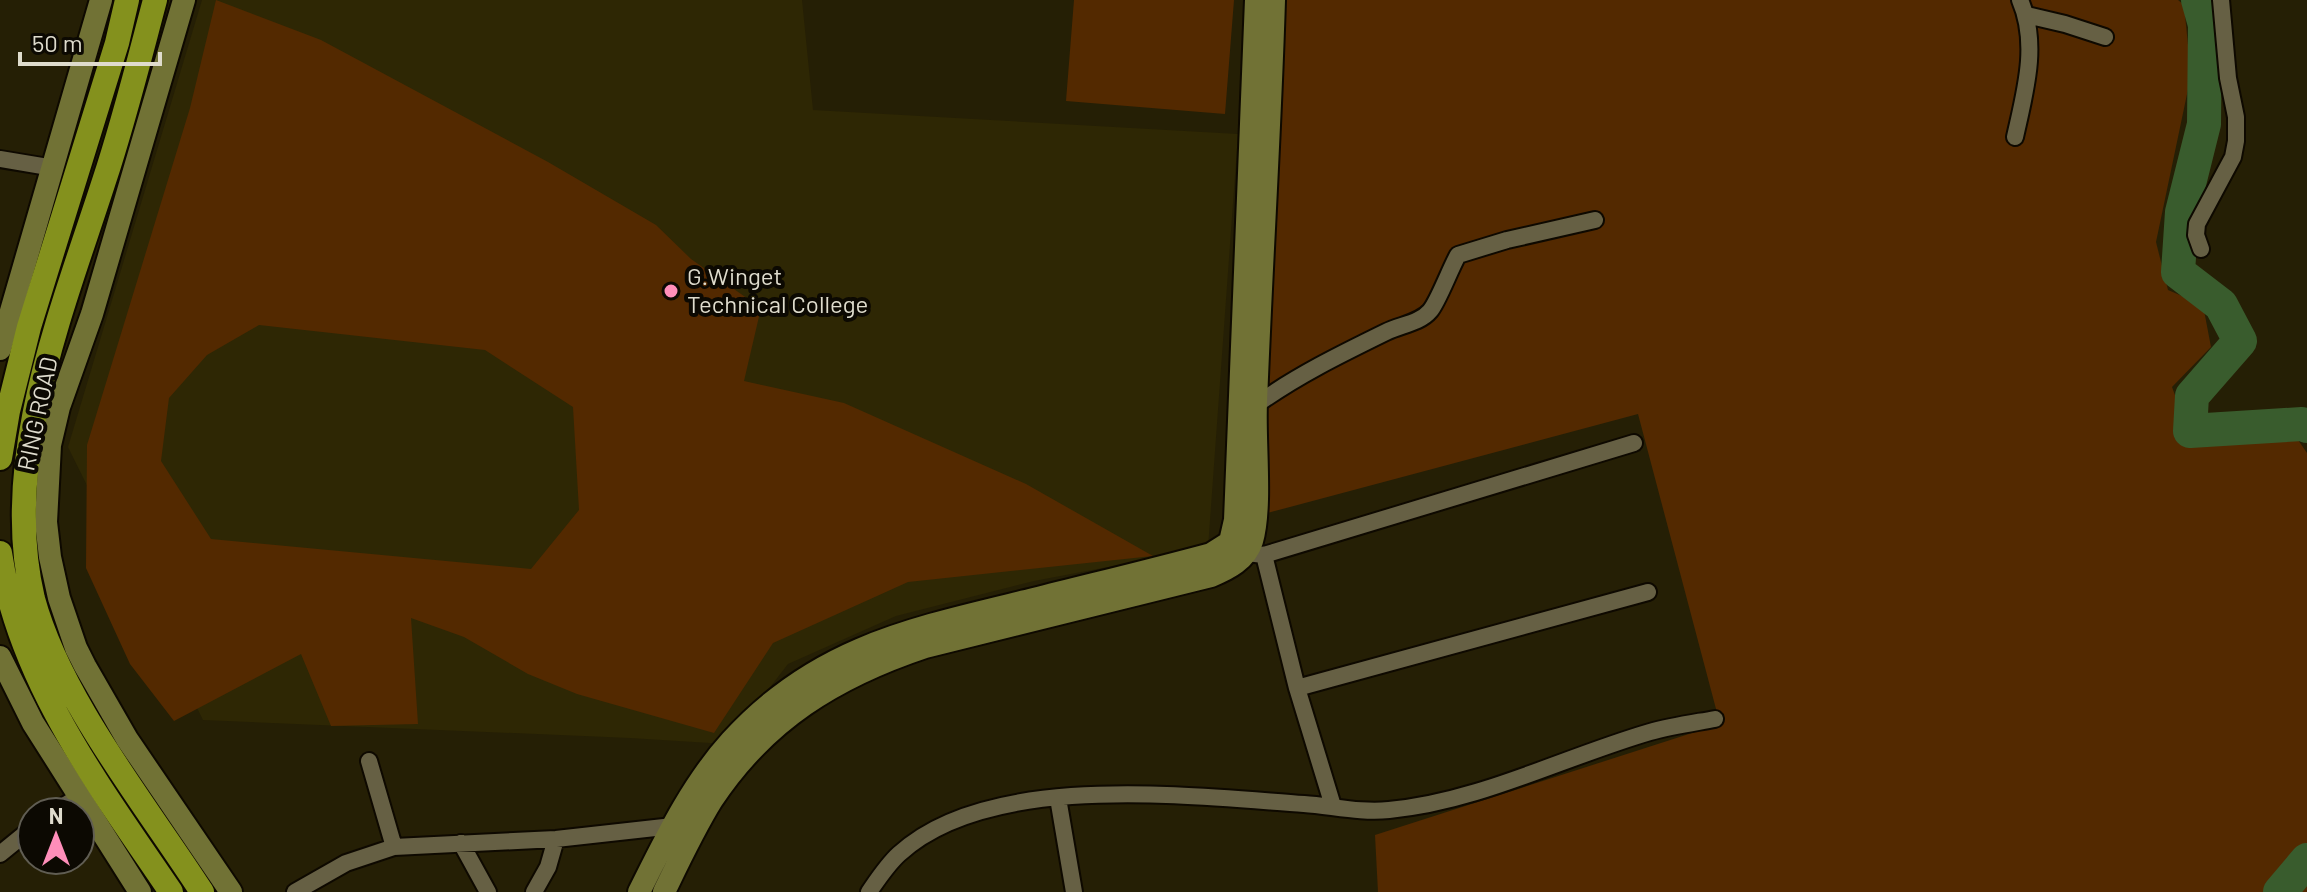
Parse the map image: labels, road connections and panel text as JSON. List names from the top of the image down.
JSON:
{
  "streets": {
    "highway": ["RING ROAD"]
  },
  "places": ["G.Winget Technical College"],
  "scale_bar": "50 m",
  "north": "top"
}
